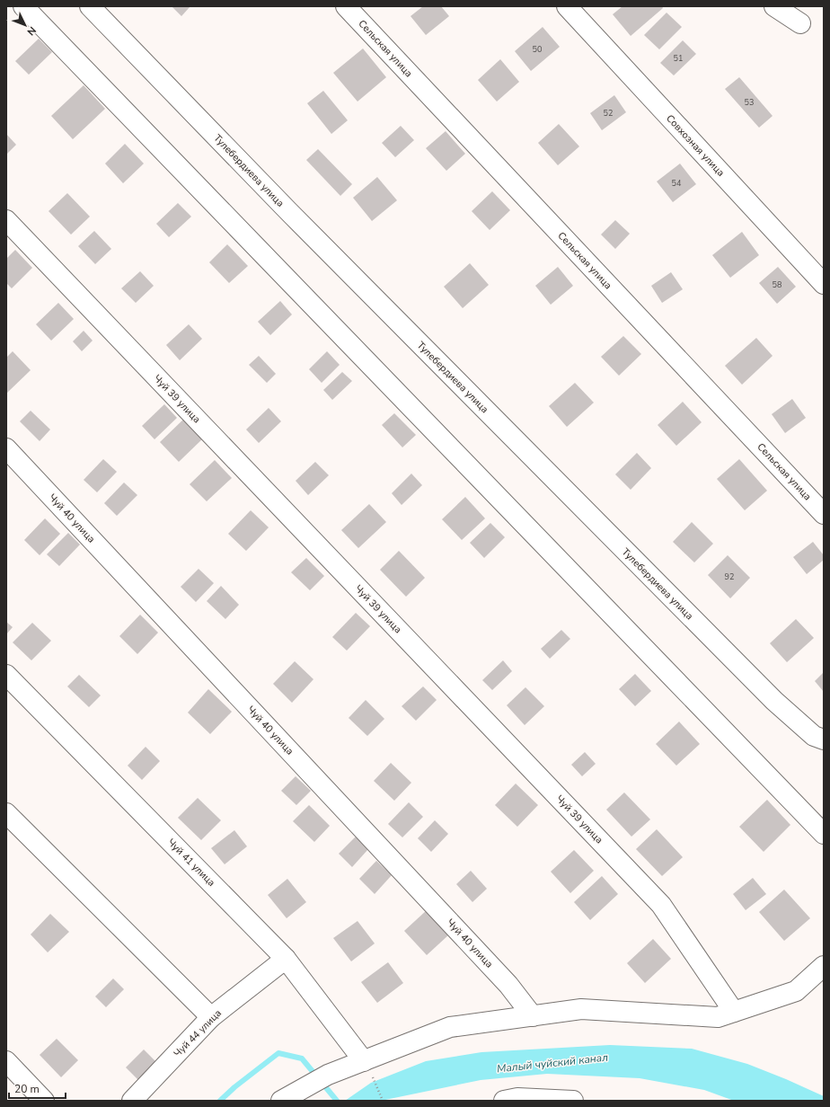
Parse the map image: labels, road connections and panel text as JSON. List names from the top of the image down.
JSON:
{
  "streets": {
    "street": [
      "Сельская улица",
      "Совхозная улица",
      "Тулебердиева улица",
      "Чуй 39 улица",
      "Чуй 40 улица",
      "Чуй 41 улица",
      "Чуй 44 улица"
    ]
  },
  "crossings": [
    ["Чуй 41 улица", "Чуй 44 улица"]
  ],
  "water": ["Малый чуйский канал"],
  "house_numbers": [
    "50",
    "51",
    "53",
    "52",
    "54",
    "58",
    "92"
  ],
  "scale_bar": "20 m",
  "north": "bottom right"
}
